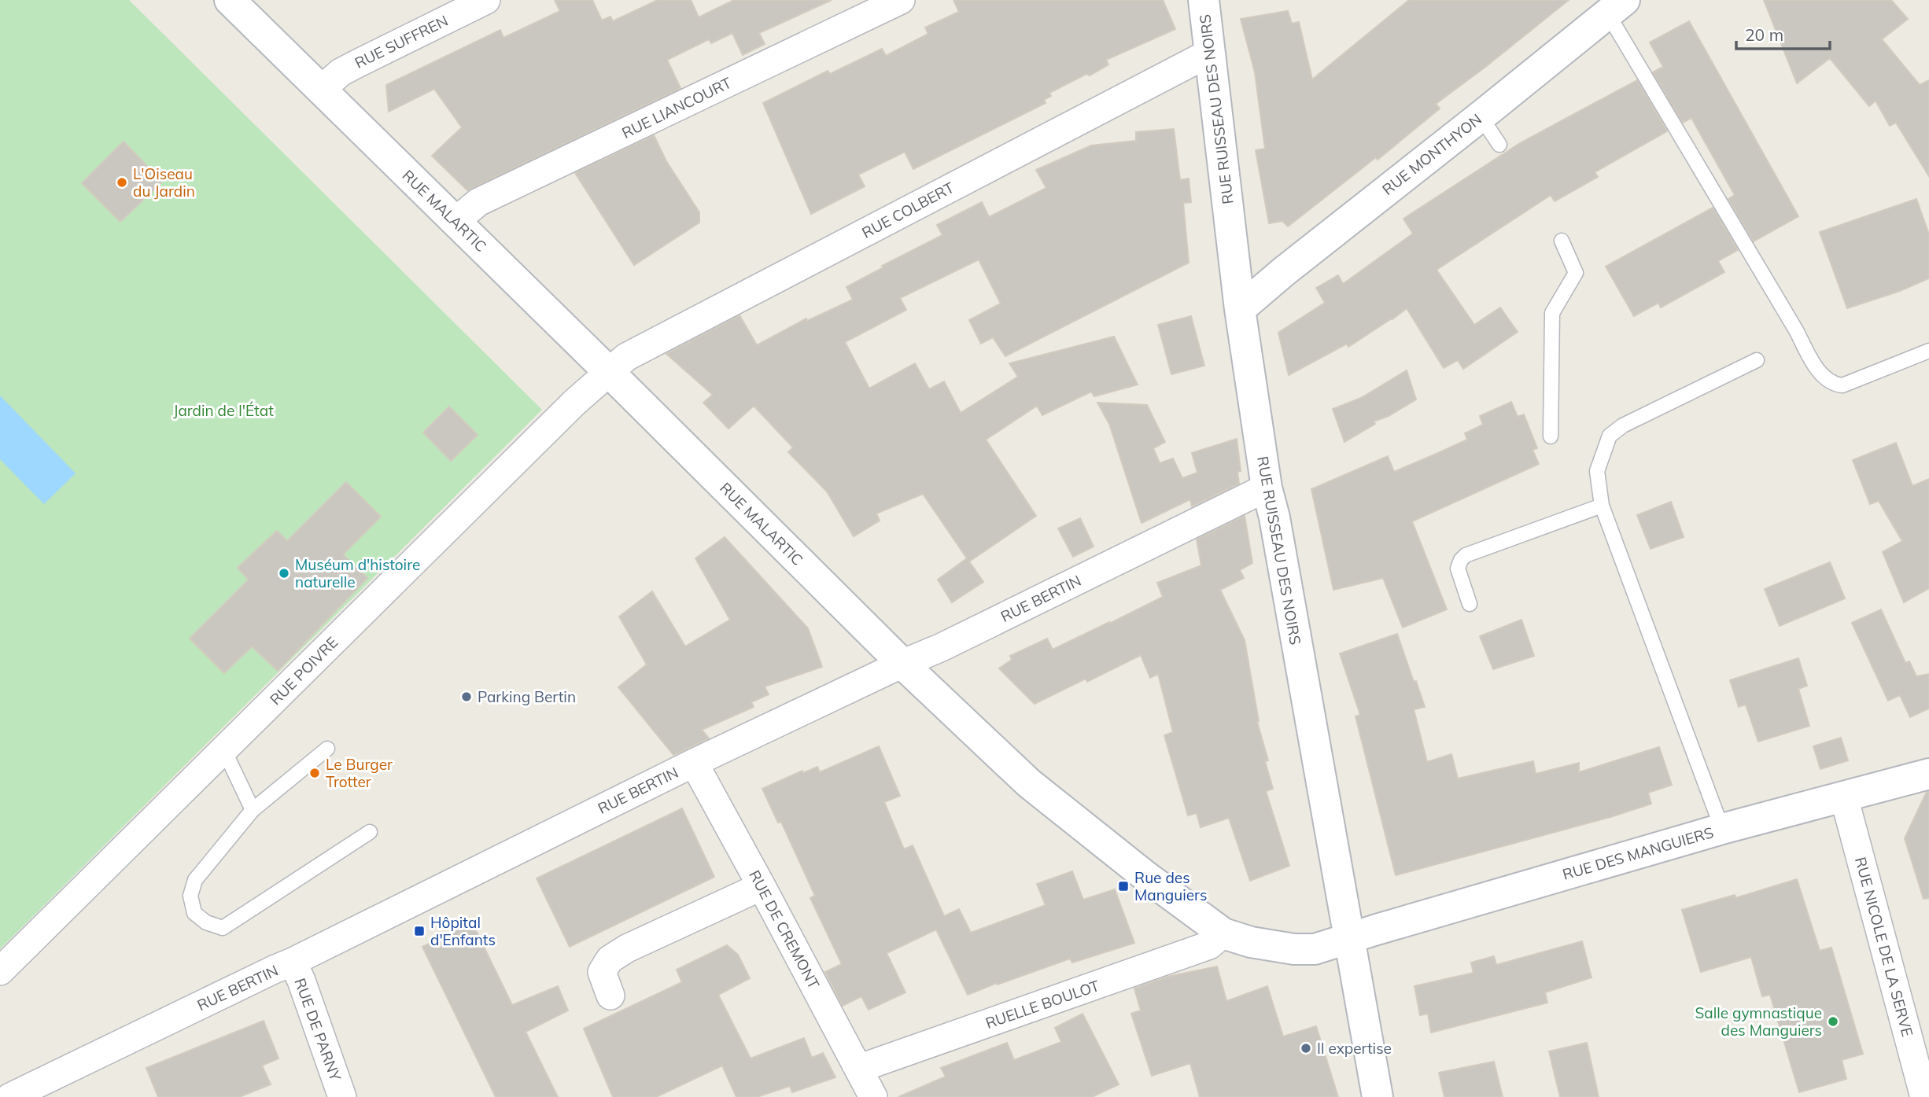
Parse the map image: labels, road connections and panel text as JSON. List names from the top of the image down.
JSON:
{
  "streets": {
    "street": [
      "RUE SUFFREN",
      "RUE LIANCOURT",
      "RUE RUISSEAU DES NOIRS",
      "RUE MONTHYON",
      "RUE COLBERT",
      "RUE MALARTIC",
      "RUE BERTIN",
      "RUE POIVRE",
      "RUE DES MANGUIERS",
      "RUE DE CREMONT",
      "RUE NICOLE DE LA SERVE",
      "RUELLE BOULOT",
      "RUE DE PARNY"
    ]
  },
  "crossings": [
    ["RUE SUFFREN", "RUE MALARTIC"],
    ["RUE LIANCOURT", "RUE MALARTIC"],
    ["RUE RUISSEAU DES NOIRS", "RUE MONTHYON"],
    ["RUE RUISSEAU DES NOIRS", "RUE COLBERT"],
    ["RUE RUISSEAU DES NOIRS", "RUE MALARTIC"],
    ["RUE RUISSEAU DES NOIRS", "RUE BERTIN"],
    ["RUE RUISSEAU DES NOIRS", "RUE DES MANGUIERS"],
    ["RUE COLBERT", "RUE MALARTIC"],
    ["RUE COLBERT", "RUE POIVRE"],
    ["RUE MALARTIC", "RUE BERTIN"],
    ["RUE MALARTIC", "RUE POIVRE"],
    ["RUE MALARTIC", "RUE DES MANGUIERS"],
    ["RUE MALARTIC", "RUELLE BOULOT"],
    ["RUE BERTIN", "RUE DE CREMONT"],
    ["RUE BERTIN", "RUE DE PARNY"],
    ["RUE DES MANGUIERS", "RUE NICOLE DE LA SERVE"],
    ["RUE DE CREMONT", "RUELLE BOULOT"]
  ],
  "parks": ["Jardin de l'État"],
  "places": {
    "other": [
      "L'Oiseau du Jardin",
      "Muséum d'histoire naturelle",
      "Parking Bertin",
      "Le Burger Trotter",
      "Salle gymnastique des Manguiers",
      "Il expertise"
    ],
    "transit": ["Rue des Manguiers", "Hôpital d'Enfants"]
  },
  "scale_bar": "20 m"
}
